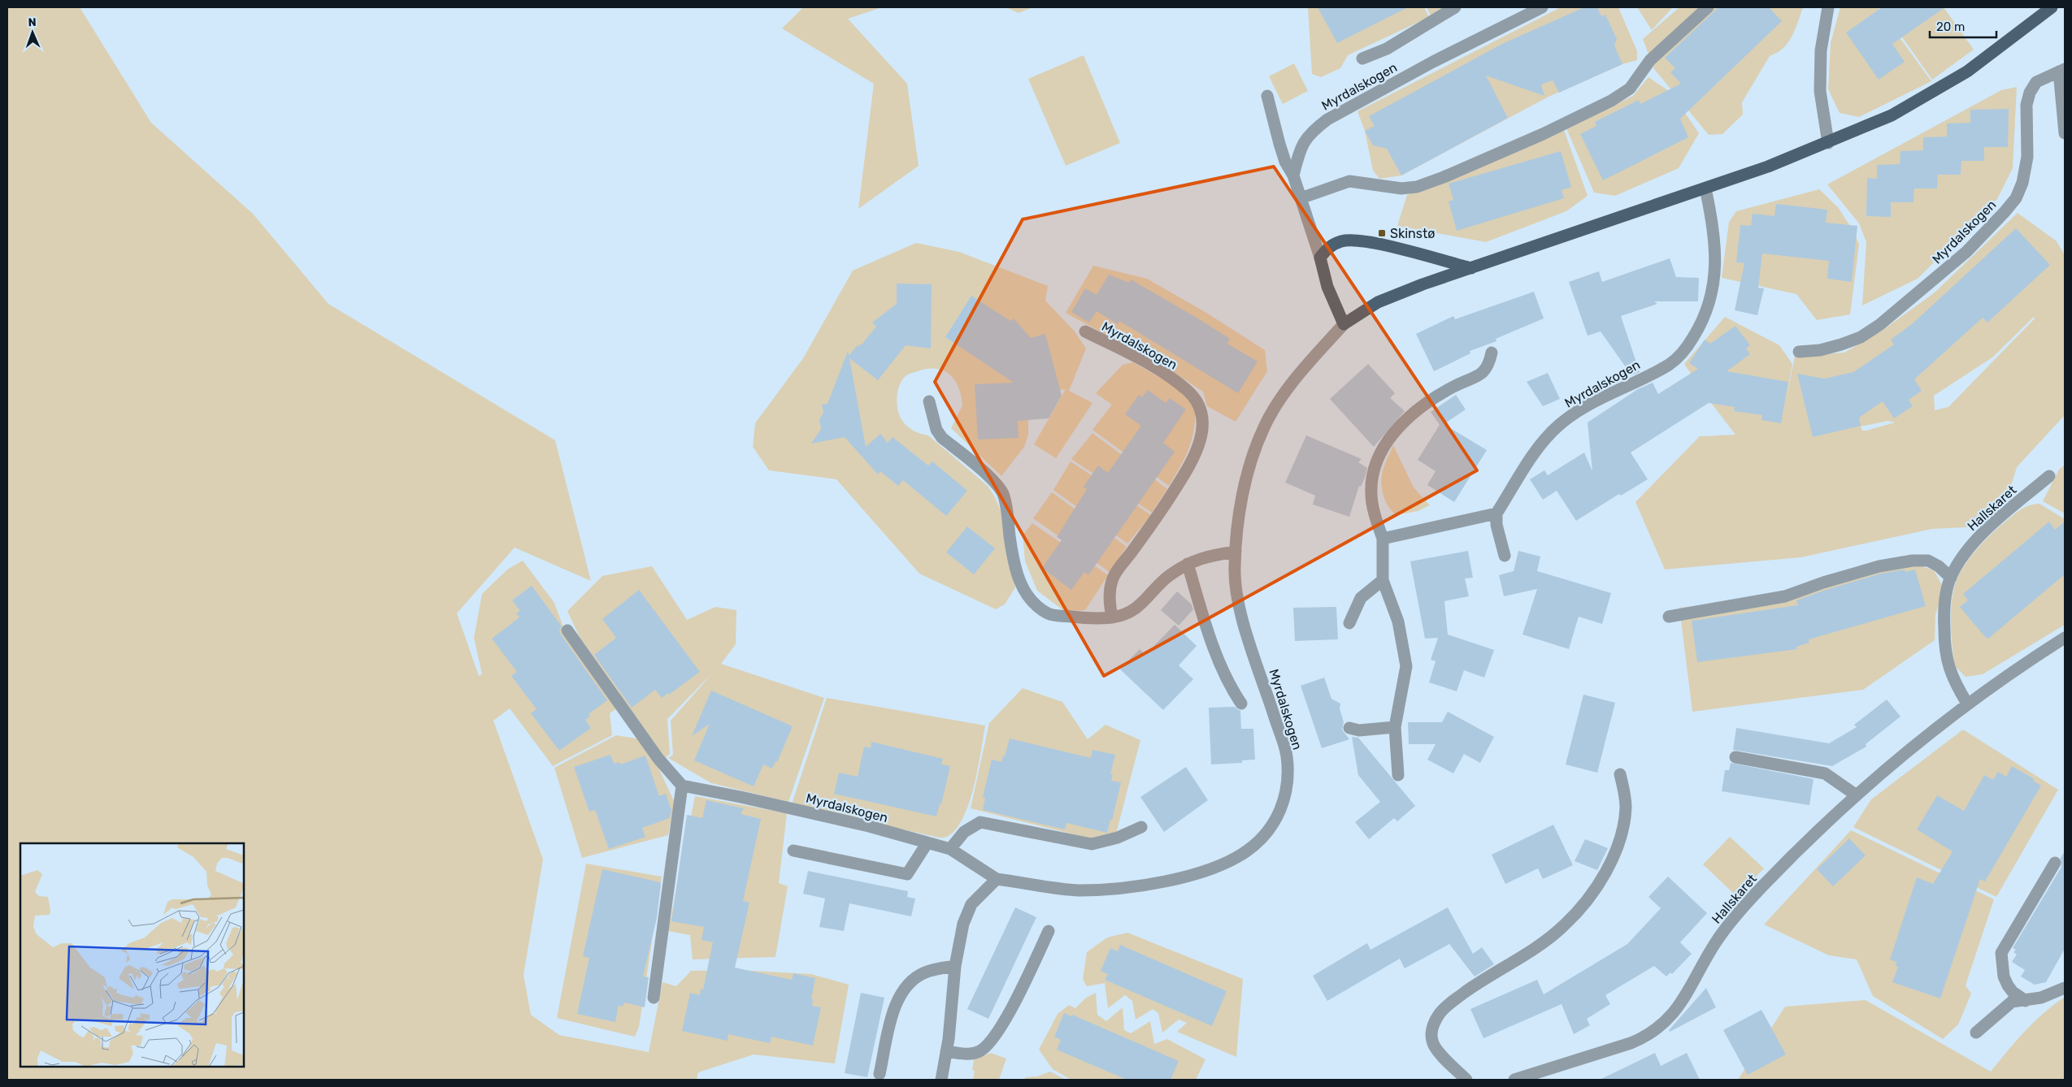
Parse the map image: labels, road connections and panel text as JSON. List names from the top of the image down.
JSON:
{
  "streets": {
    "main road": ["Myrdalskogen"],
    "street": ["Hallskaret"]
  },
  "places": {
    "transit": ["Skinstø"]
  },
  "scale_bar": "20 m",
  "north": "top"
}
